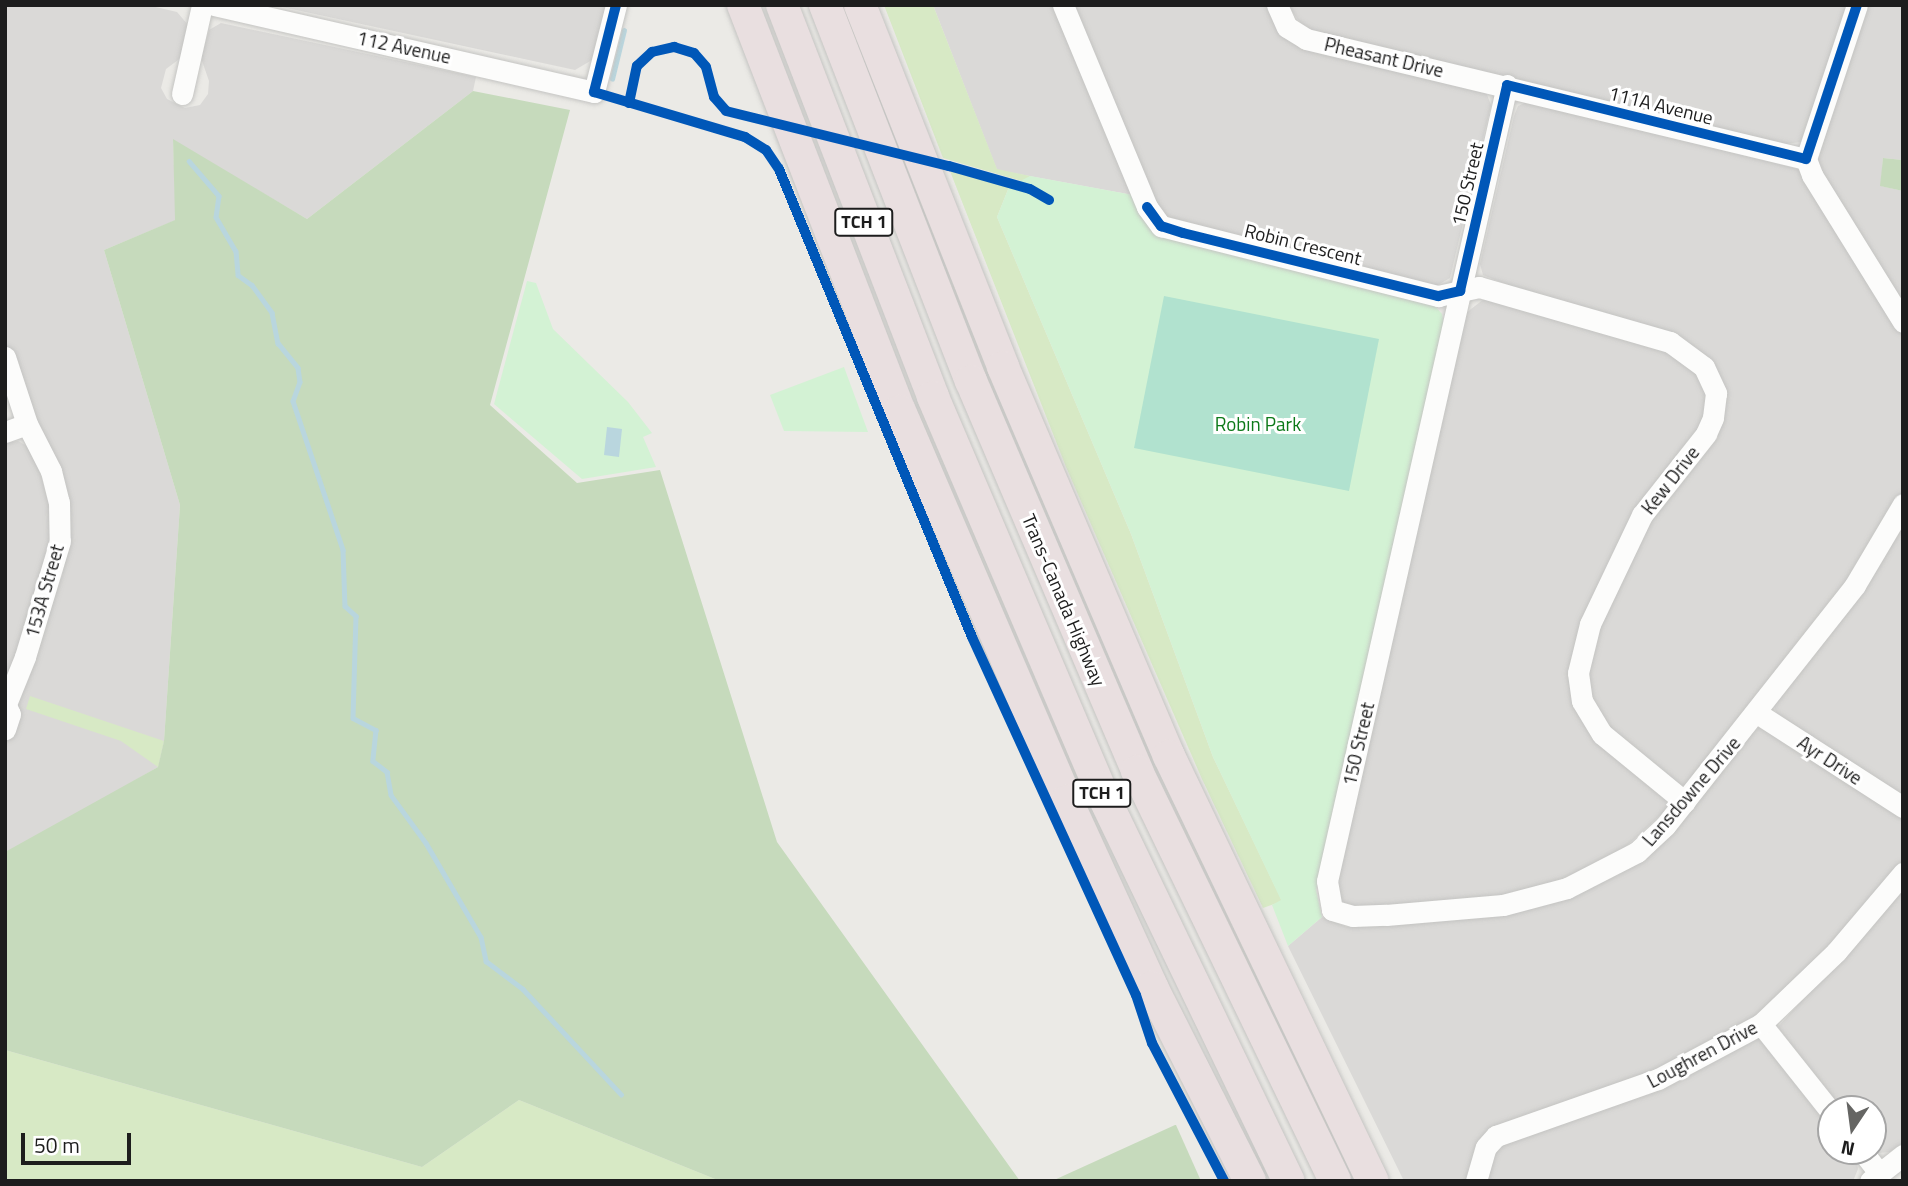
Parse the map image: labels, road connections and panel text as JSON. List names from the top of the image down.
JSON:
{
  "streets": {
    "highway": ["TCH 1", "Trans-Canada Highway"],
    "street": [
      "112 Avenue",
      "Pheasant Drive",
      "111A Avenue",
      "150 Street",
      "Robin Crescent",
      "Kew Drive",
      "153A Street",
      "Ayr Drive",
      "Lansdowne Drive",
      "Loughren Drive"
    ]
  },
  "crossings": [
    ["Pheasant Drive", "111A Avenue"],
    ["Pheasant Drive", "150 Street"],
    ["111A Avenue", "150 Street"],
    ["150 Street", "Robin Crescent"],
    ["150 Street", "Kew Drive"],
    ["150 Street", "Lansdowne Drive"],
    ["Robin Crescent", "Kew Drive"],
    ["Kew Drive", "Lansdowne Drive"],
    ["Ayr Drive", "Lansdowne Drive"]
  ],
  "parks": ["Robin Park"],
  "scale_bar": "50 m",
  "north": "bottom"
}
